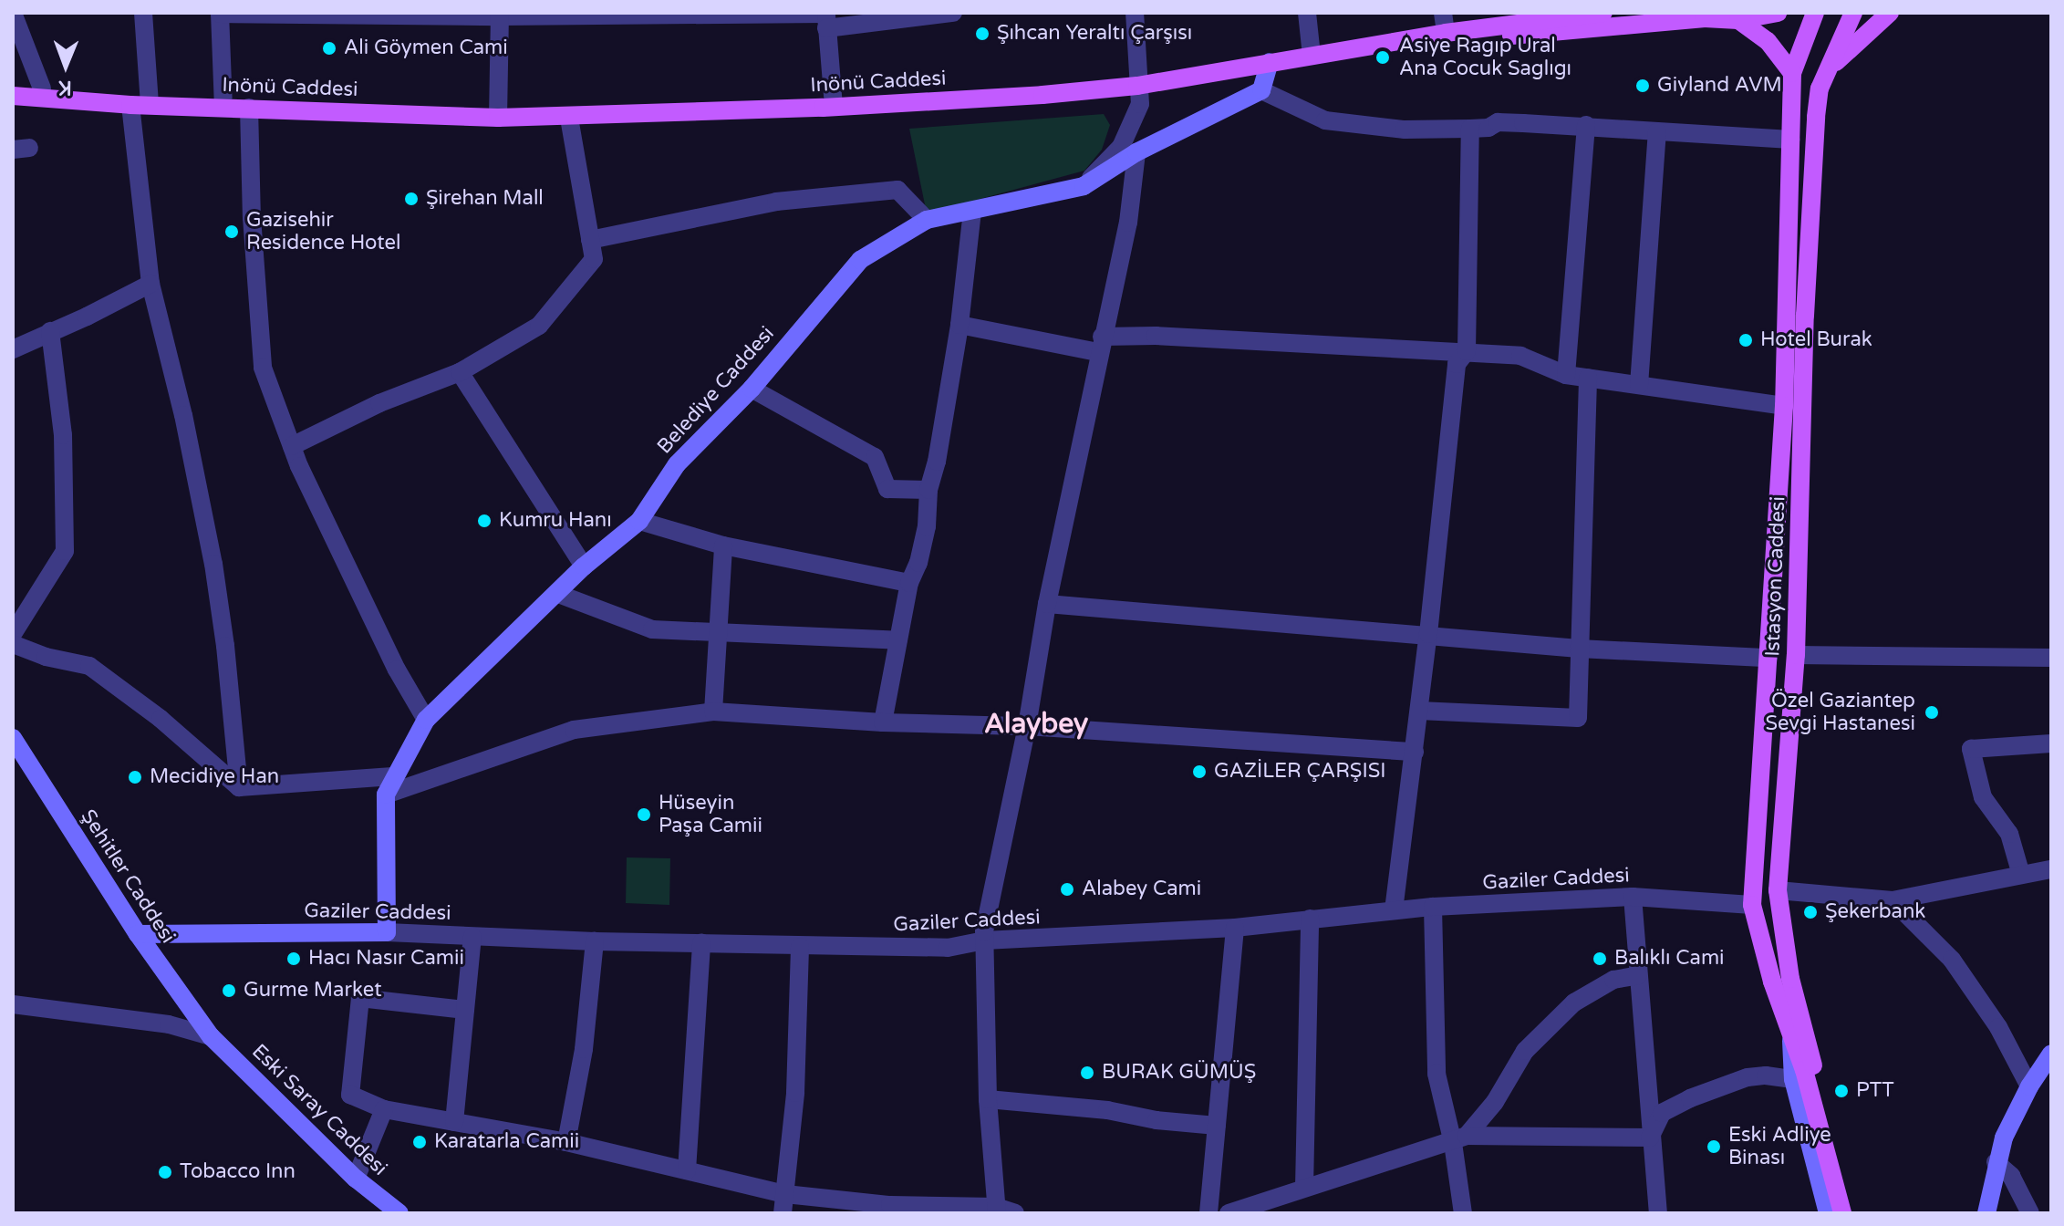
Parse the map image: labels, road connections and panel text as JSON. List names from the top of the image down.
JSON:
{
  "streets": {
    "main road": ["Inönü Caddesi", "Istasyon Caddesi"],
    "street": [
      "Belediye Caddesi",
      "Şehitler Caddesi",
      "Gaziler Caddesi",
      "Eski Saray Caddesi"
    ]
  },
  "crossings": [
    ["Belediye Caddesi", "Gaziler Caddesi"],
    ["Şehitler Caddesi", "Gaziler Caddesi"],
    ["Şehitler Caddesi", "Eski Saray Caddesi"]
  ],
  "districts": ["Alaybey"],
  "places": [
    "Şıhcan Yeraltı Çarşısı",
    "Ali Göymen Cami",
    "Asiye Ragıp Ural Ana Cocuk Saglıgı",
    "Giyland AVM",
    "Şirehan Mall",
    "Gazisehir Residence Hotel",
    "Hotel Burak",
    "Kumru Hanı",
    "Özel Gaziantep Sevgi Hastanesi",
    "GAZİLER ÇARŞISI",
    "Mecidiye Han",
    "Hüseyin Paşa Camii",
    "Alabey Cami",
    "Şekerbank",
    "Hacı Nasır Camii",
    "Balıklı Cami",
    "Gurme Market",
    "BURAK GÜMÜŞ",
    "PTT",
    "Karatarla Camii",
    "Eski Adliye Binası",
    "Tobacco Inn"
  ],
  "north": "bottom"
}
